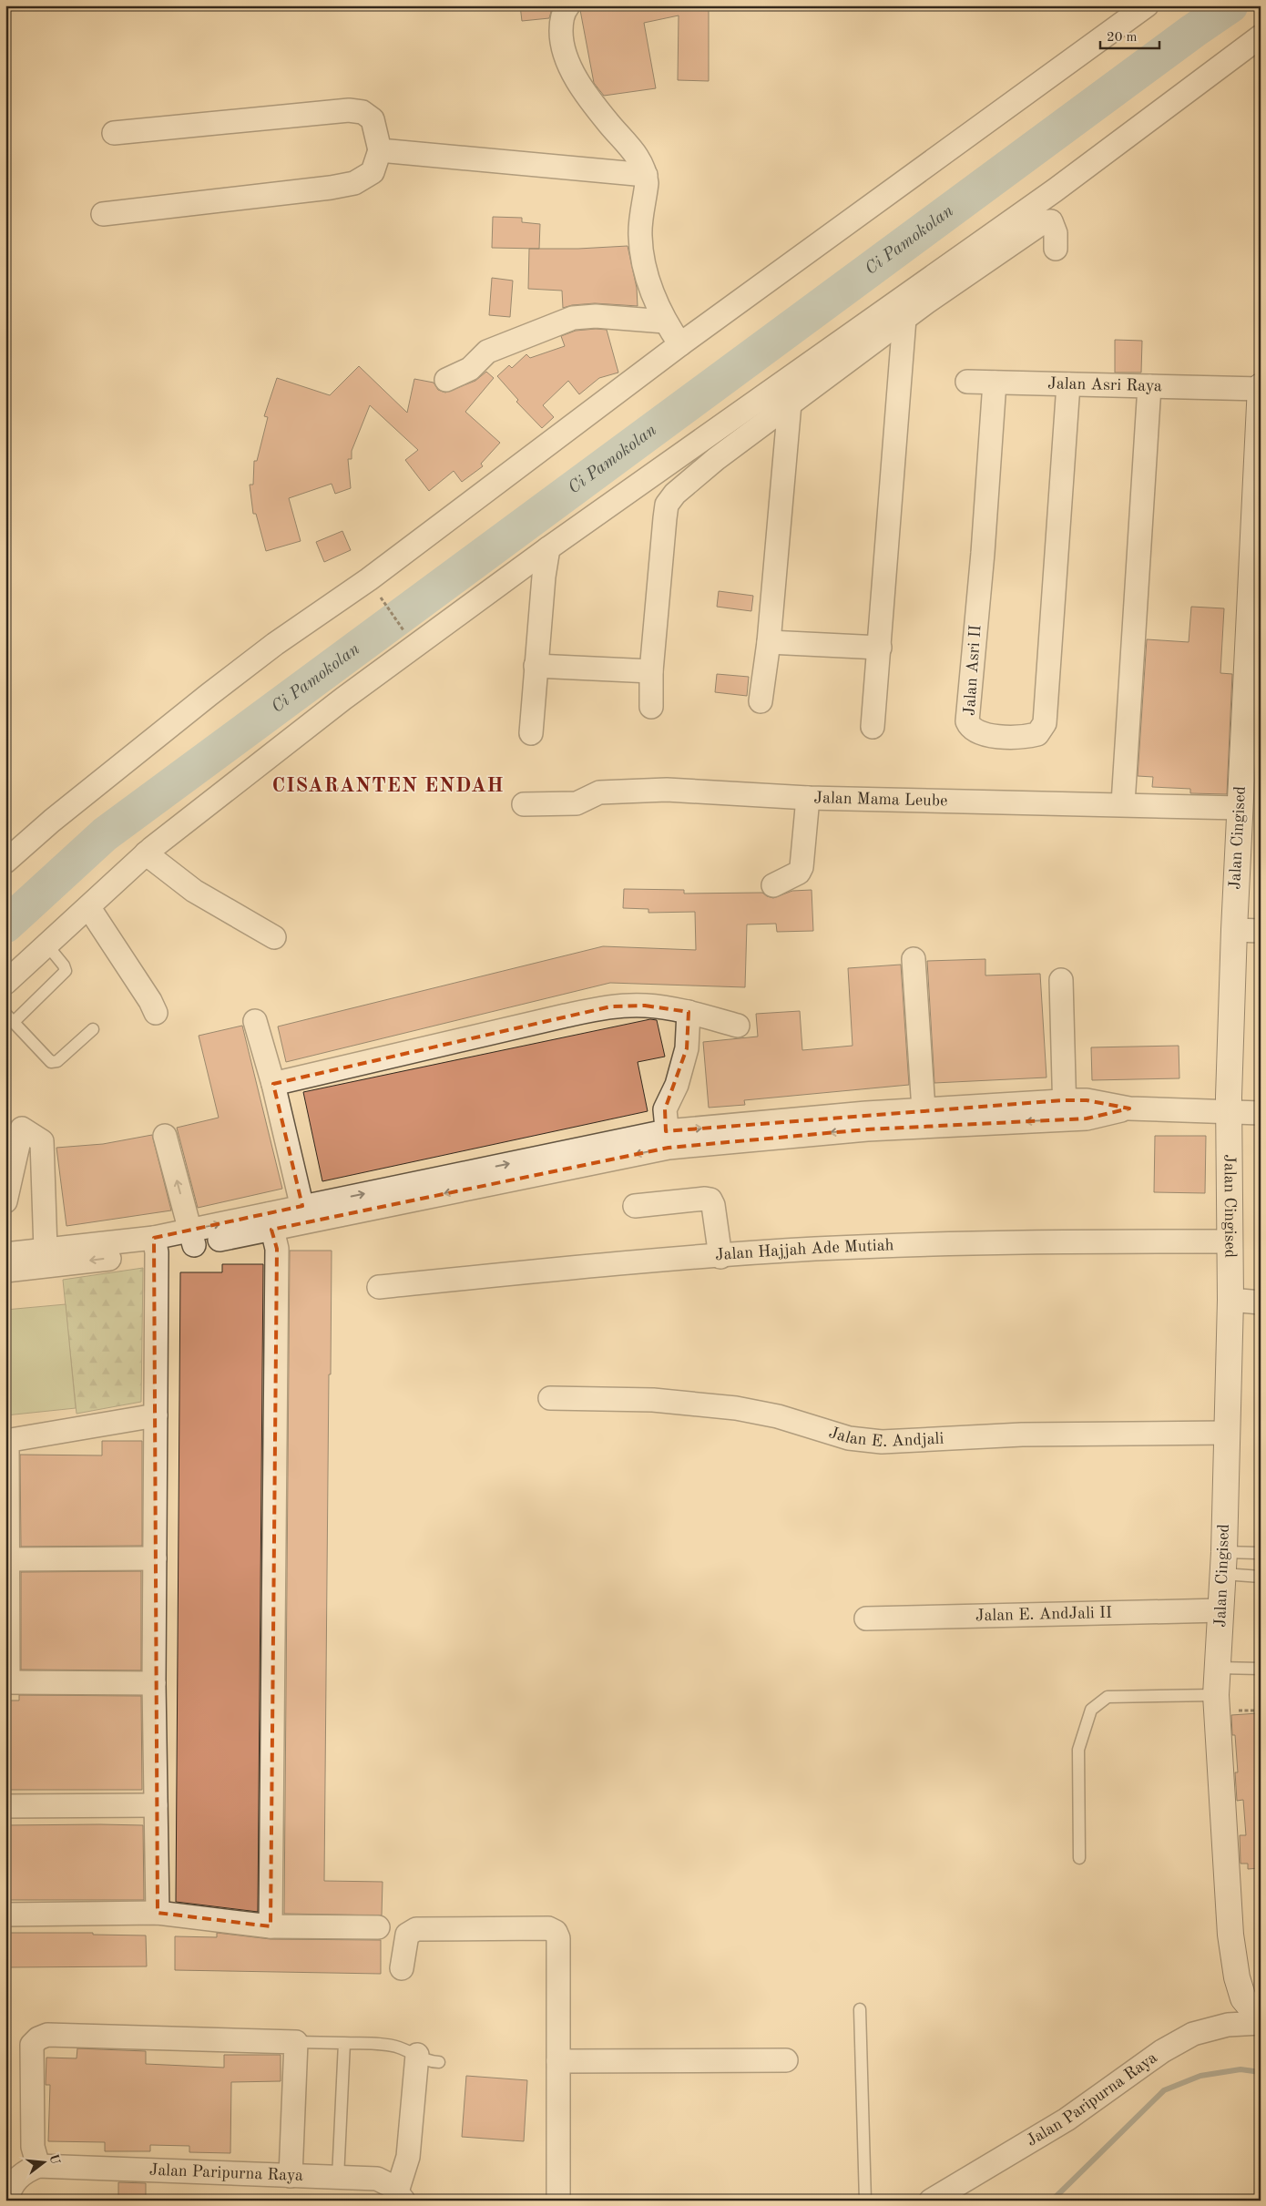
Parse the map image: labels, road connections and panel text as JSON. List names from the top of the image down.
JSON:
{
  "streets": {
    "main road": ["Jalan Cingised"],
    "street": [
      "Jalan Asri Raya",
      "Jalan Asri II",
      "Jalan Mama Leube",
      "Jalan Hajjah Ade Mutiah",
      "Jalan E. Andjali",
      "Jalan E. AndJali II",
      "Jalan Paripurna Raya"
    ]
  },
  "crossings": [
    ["Jalan Asri Raya", "Jalan Asri II"],
    ["Jalan Asri Raya", "Jalan Cingised"],
    ["Jalan Mama Leube", "Jalan Cingised"],
    ["Jalan Cingised", "Jalan Hajjah Ade Mutiah"],
    ["Jalan Cingised", "Jalan E. Andjali"],
    ["Jalan Cingised", "Jalan E. AndJali II"],
    ["Jalan Cingised", "Jalan Paripurna Raya"]
  ],
  "districts": ["CISARANTEN ENDAH"],
  "water": ["Ci Pamokolan"],
  "scale_bar": "20 m",
  "north": "right"
}
